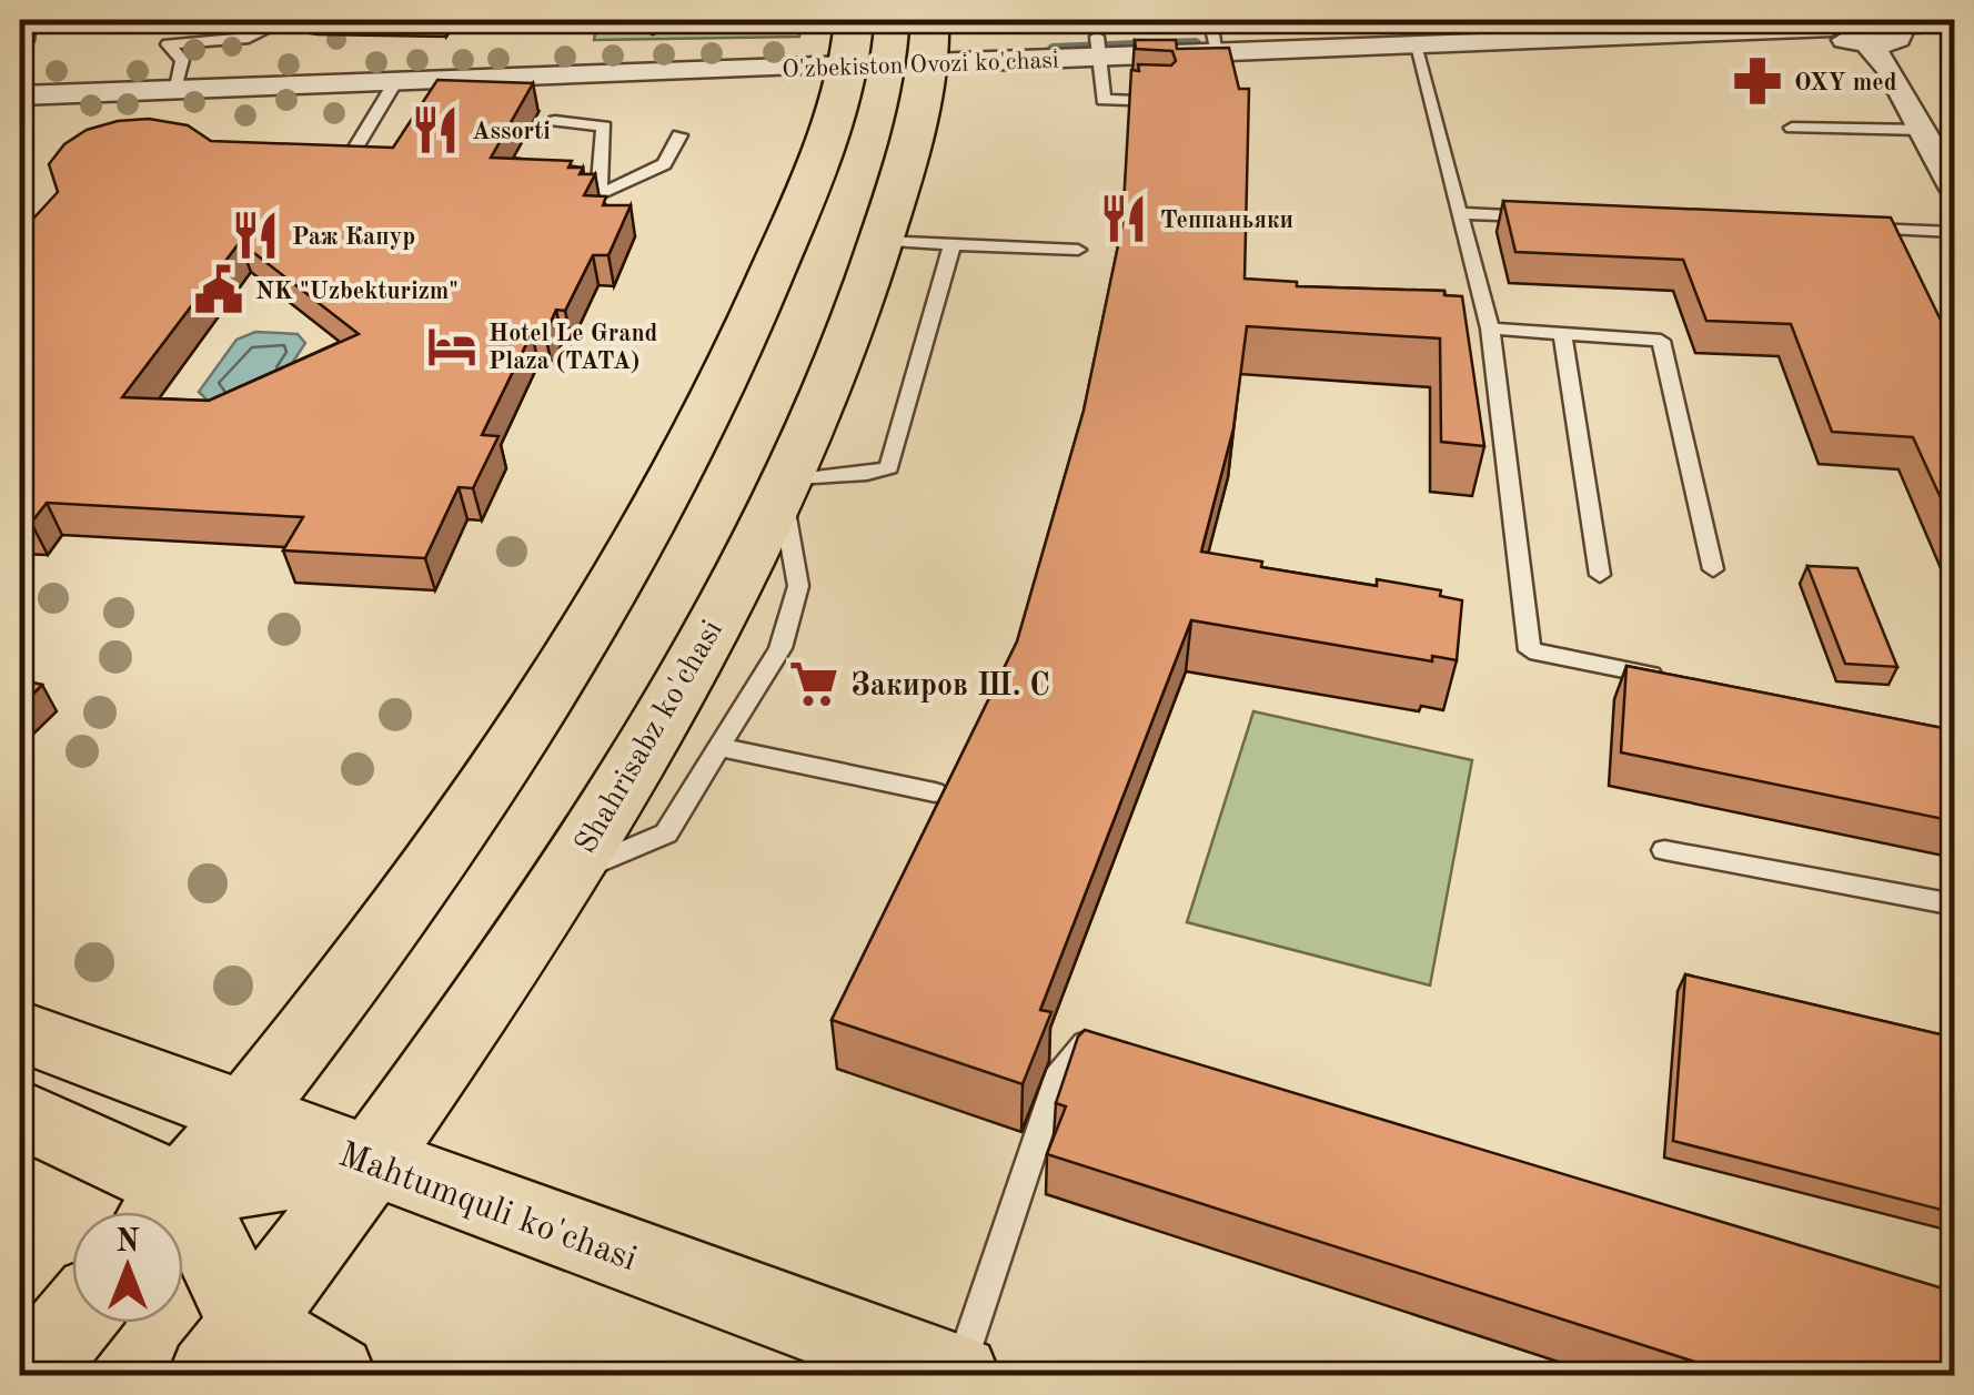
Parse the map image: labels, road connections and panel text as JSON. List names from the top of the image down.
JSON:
{
  "streets": {
    "main road": ["O'zbekiston Ovozi ko'chasi", "Shahrisabz ko'chasi", "Mahtumquli ko'chasi"]
  },
  "crossings": [
    ["O'zbekiston Ovozi ko'chasi", "Shahrisabz ko'chasi"],
    ["Shahrisabz ko'chasi", "Mahtumquli ko'chasi"]
  ],
  "places": {
    "pharmacy": ["OXY med"],
    "restaurant": ["Assorti", "Теппаньяки", "Раж Капур"],
    "public building": ["NK \"Uzbekturizm\""],
    "hotel": ["Hotel Le Grand Plaza (TATA)"],
    "supermarket": ["Закиров Ш. С"]
  },
  "north": "top"
}
